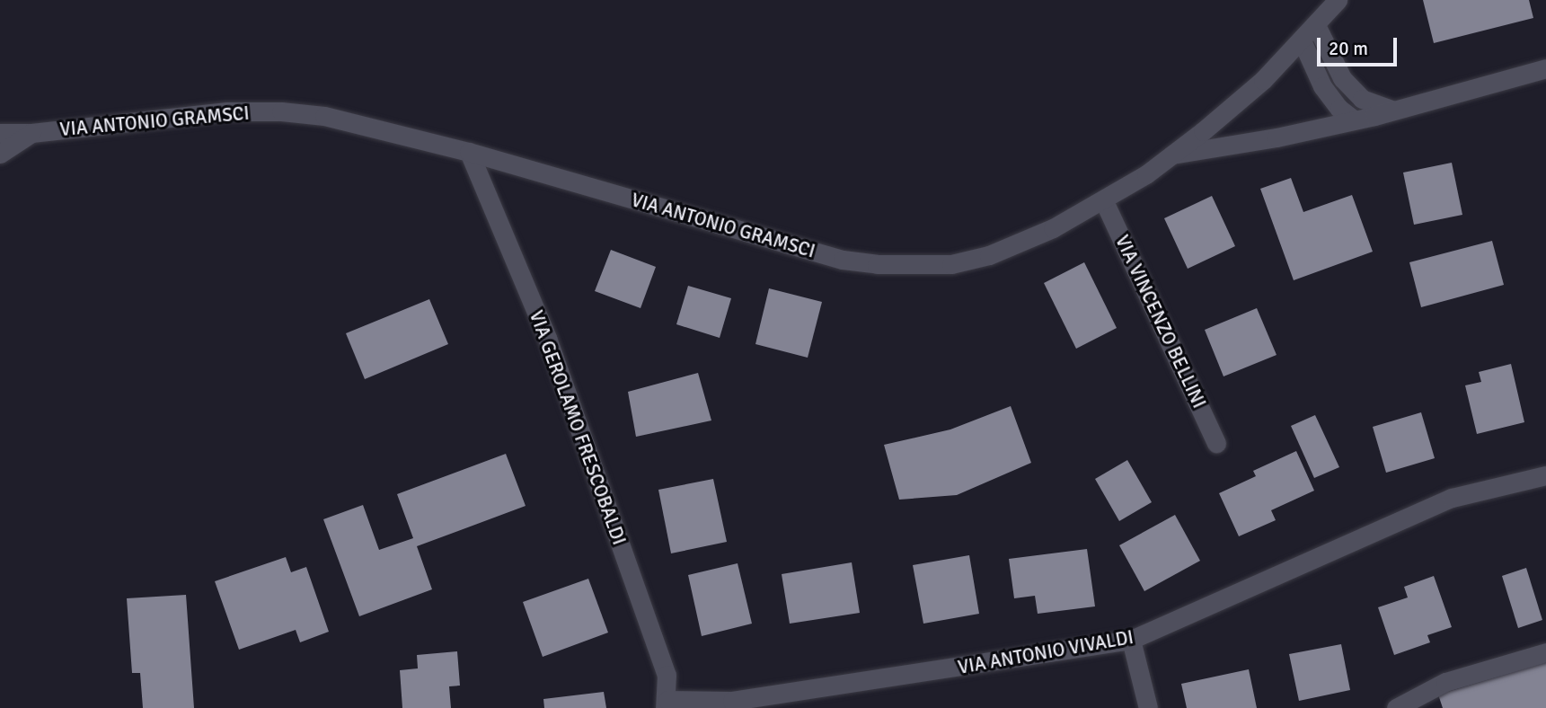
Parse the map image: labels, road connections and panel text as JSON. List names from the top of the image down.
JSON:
{
  "streets": {
    "street": [
      "VIA ANTONIO GRAMSCI",
      "VIA VINCENZO BELLINI",
      "VIA GEROLAMO FRESCOBALDI",
      "VIA ANTONIO VIVALDI"
    ]
  },
  "crossings": [
    ["VIA ANTONIO GRAMSCI", "VIA VINCENZO BELLINI"],
    ["VIA ANTONIO GRAMSCI", "VIA GEROLAMO FRESCOBALDI"],
    ["VIA GEROLAMO FRESCOBALDI", "VIA ANTONIO VIVALDI"]
  ],
  "scale_bar": "20 m"
}
